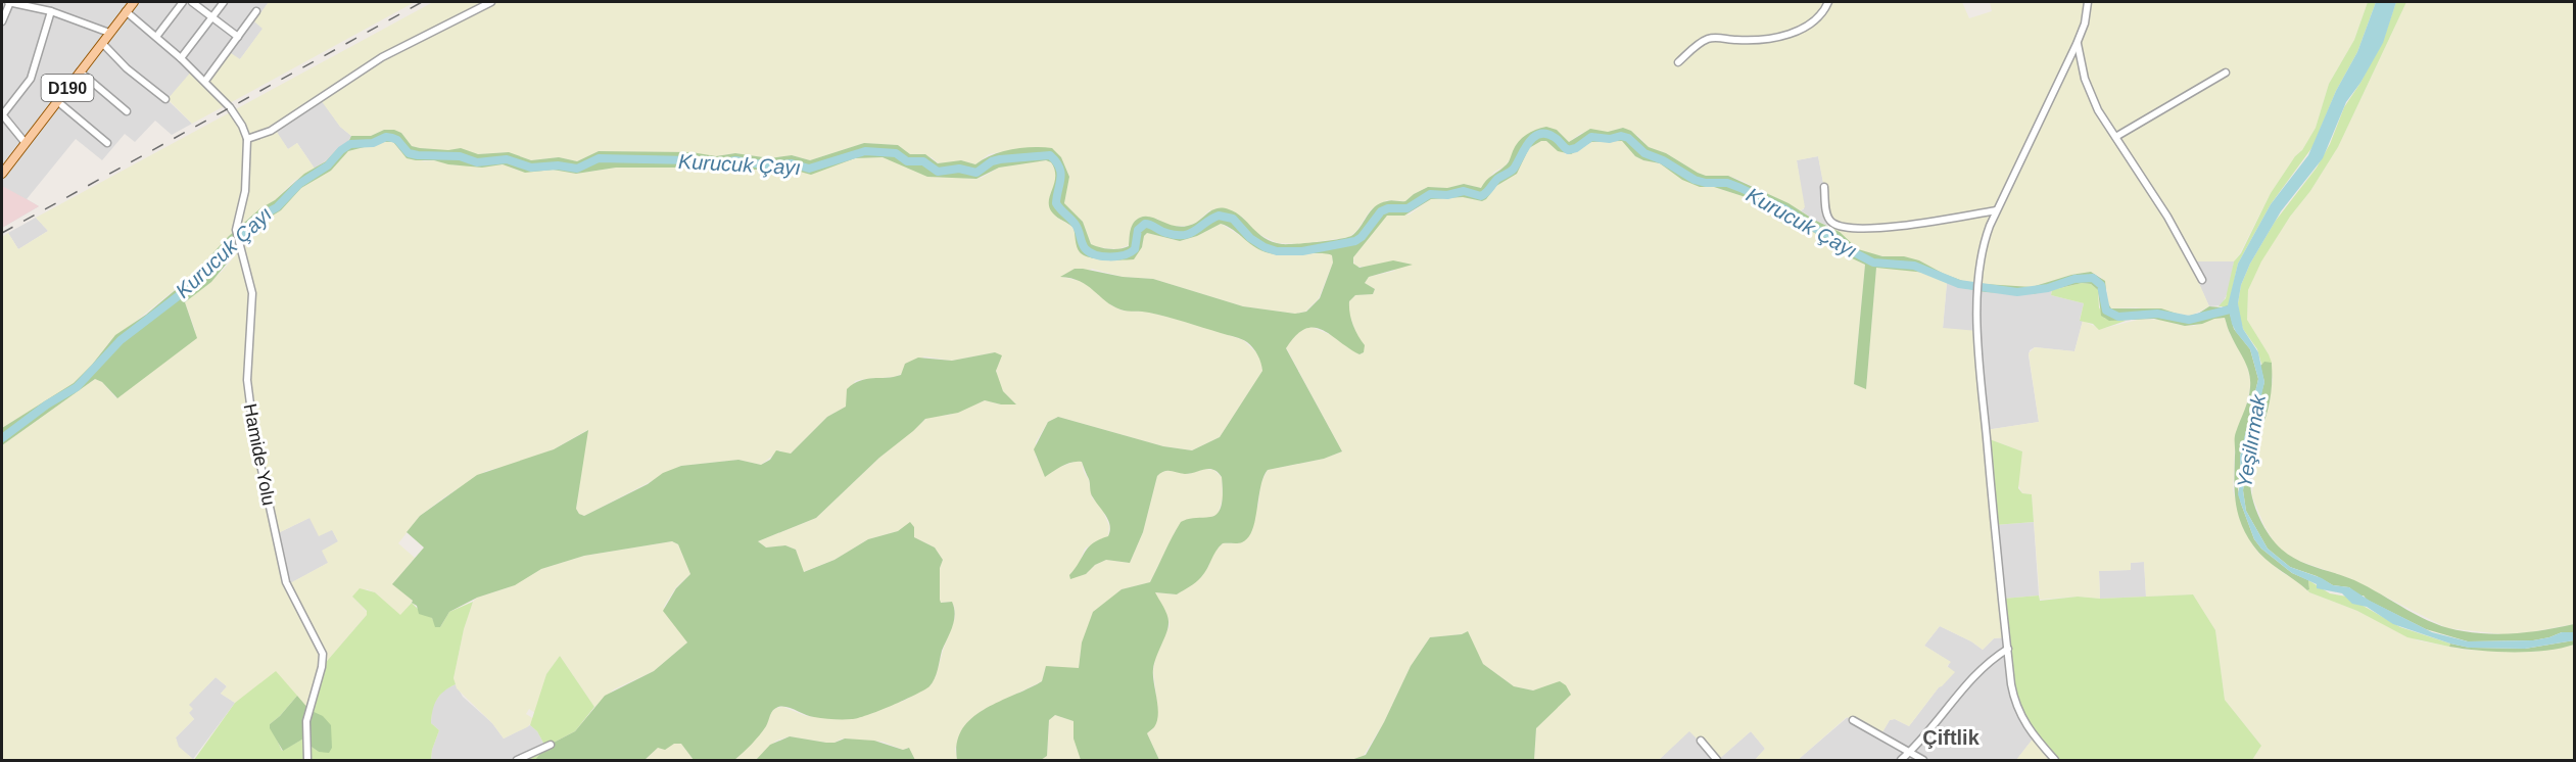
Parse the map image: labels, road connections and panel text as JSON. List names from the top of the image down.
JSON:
{
  "streets": {
    "main road": ["D190"],
    "street": ["Hamide Yolu"]
  },
  "districts": ["Çiftlik"],
  "water": ["Kurucuk Çayı", "Yeşilırmak"]
}
